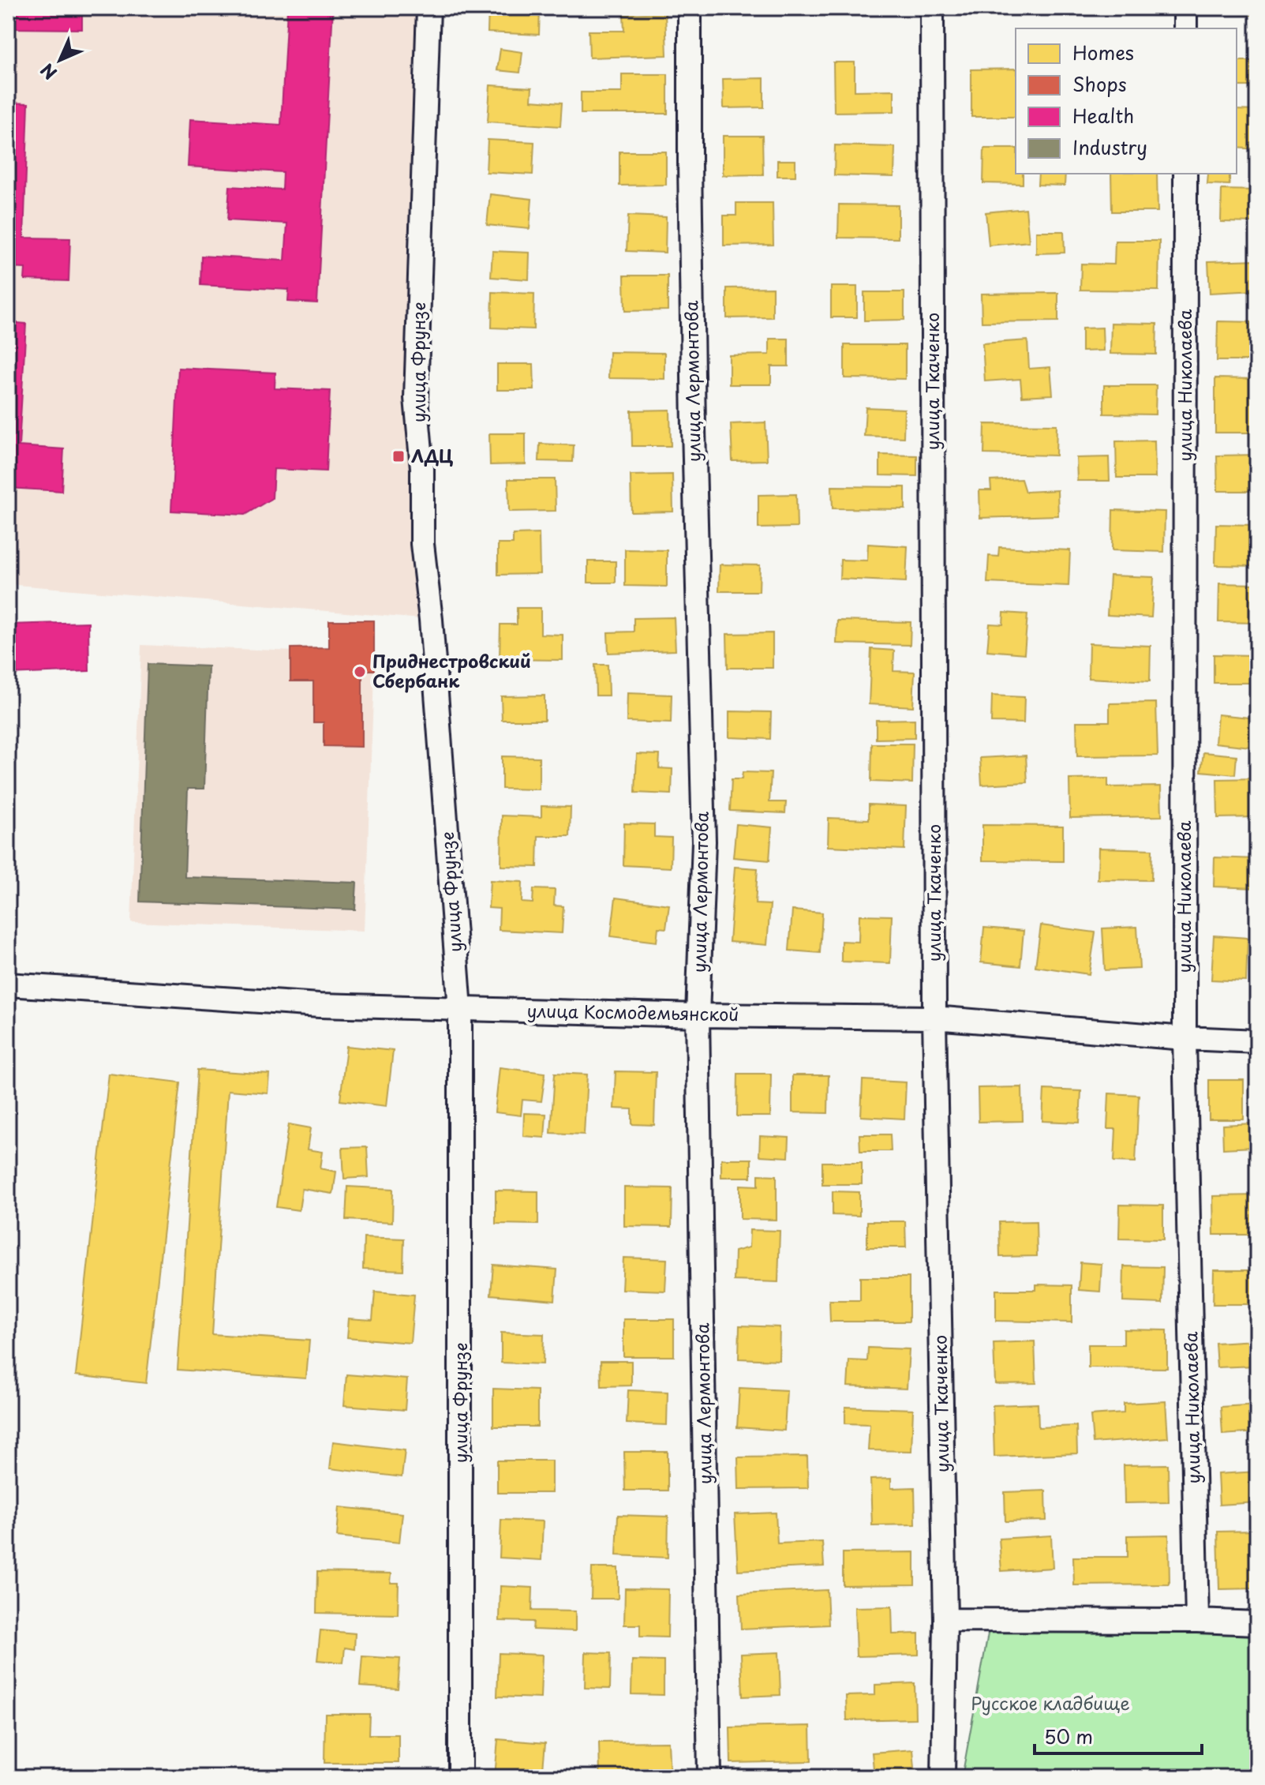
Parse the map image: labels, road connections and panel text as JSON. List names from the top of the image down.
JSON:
{
  "streets": {
    "street": [
      "улица Фрунзе",
      "улица Лермонтова",
      "улица Ткаченко",
      "улица Николаева",
      "улица Космодемьянской"
    ]
  },
  "crossings": [
    ["улица Фрунзе", "улица Космодемьянской"],
    ["улица Лермонтова", "улица Космодемьянской"],
    ["улица Ткаченко", "улица Космодемьянской"],
    ["улица Николаева", "улица Космодемьянской"]
  ],
  "parks": ["Русское кладбище"],
  "places": {
    "transit": ["ЛДЦ"],
    "other": ["Приднестровский Сбербанк"]
  },
  "legend": [
    "Homes",
    "Shops",
    "Health",
    "Industry"
  ],
  "scale_bar": "50 m",
  "north": "bottom left"
}
